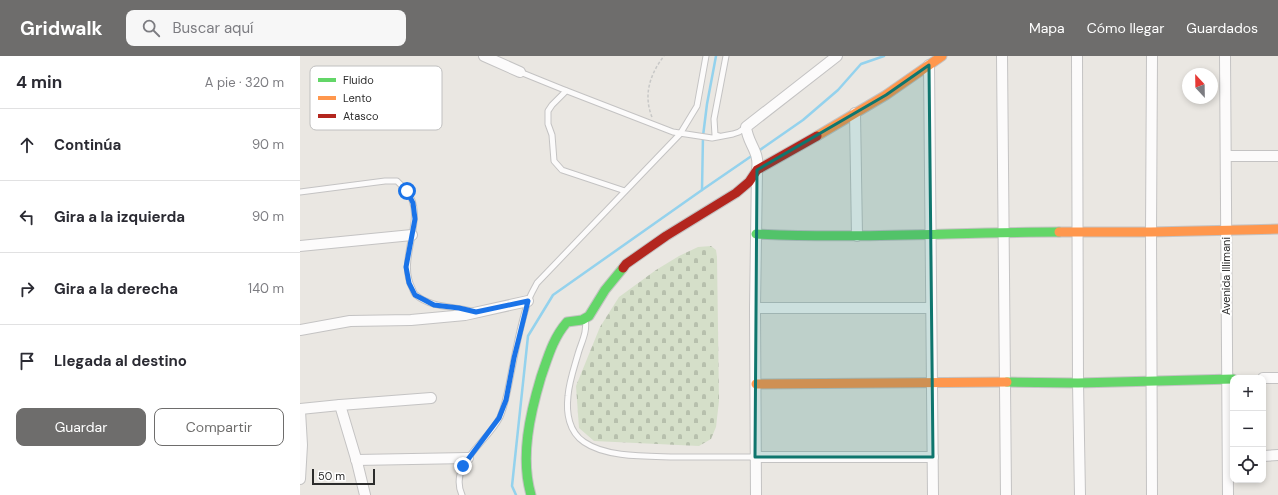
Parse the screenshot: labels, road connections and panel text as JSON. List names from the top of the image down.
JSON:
{
  "streets": {
    "street": ["Avenida Illimani"]
  },
  "legend": ["Fluido", "Lento", "Atasco"],
  "scale_bar": "50 m",
  "north": "top",
  "page": {
    "header": "Gridwalk",
    "search": "Buscar aquí",
    "nav": ["Mapa", "Cómo llegar", "Guardados"],
    "heading": ["4 min", "A pie · 320 m"],
    "list": [
      ["Continúa", "90 m"],
      ["Gira a la izquierda", "90 m"],
      ["Gira a la derecha", "140 m"],
      "Llegada al destino"
    ],
    "map_buttons": ["+", "−"],
    "buttons": ["Guardar", "Compartir"],
    "scale": "50 m"
  }
}
